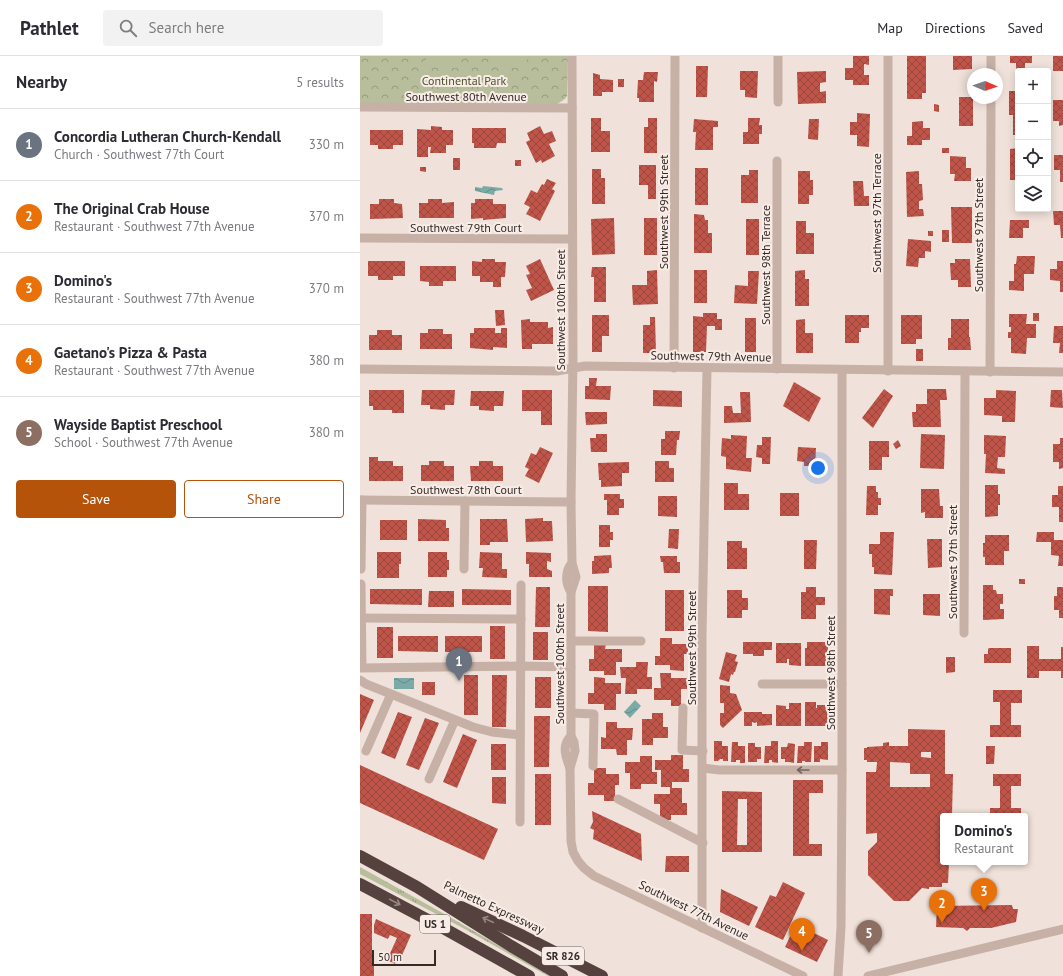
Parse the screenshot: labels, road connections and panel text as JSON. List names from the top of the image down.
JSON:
{
  "streets": {
    "highway": ["Palmetto Expressway", "US 1", "SR 826"],
    "street": [
      "Southwest 80th Avenue",
      "Southwest 99th Street",
      "Southwest 97th Terrace",
      "Southwest 79th Court",
      "Southwest 97th Street",
      "Southwest 98th Terrace",
      "Southwest 100th Street",
      "Southwest 79th Avenue",
      "Southwest 78th Court",
      "Southwest 98th Street",
      "Southwest 77th Avenue"
    ]
  },
  "crossings": [
    ["Southwest 80th Avenue", "Southwest 100th Street"],
    ["Southwest 99th Street", "Southwest 79th Avenue"],
    ["Southwest 99th Street", "Southwest 77th Avenue"],
    ["Southwest 97th Terrace", "Southwest 79th Avenue"],
    ["Southwest 79th Court", "Southwest 100th Street"],
    ["Southwest 97th Street", "Southwest 79th Avenue"],
    ["Southwest 98th Terrace", "Southwest 79th Avenue"],
    ["Southwest 100th Street", "Southwest 79th Avenue"],
    ["Southwest 100th Street", "Southwest 78th Court"],
    ["Southwest 100th Street", "Southwest 77th Avenue"],
    ["Southwest 79th Avenue", "Southwest 98th Street"],
    ["Palmetto Expressway", "US 1"]
  ],
  "parks": ["Continental Park"],
  "scale_bar": "50 m",
  "north": "right",
  "page": {
    "header": "Pathlet",
    "search": "Search here",
    "nav": ["Map", "Directions", "Saved"],
    "heading": ["Nearby", "5 results"],
    "map_buttons": ["+", "−"],
    "list": [
      {
        "mark": "1",
        "name": "Concordia Lutheran Church-Kendall",
        "note": "Church · Southwest 77th Court",
        "value": "330 m"
      },
      {
        "mark": "2",
        "name": "The Original Crab House",
        "note": "Restaurant · Southwest 77th Avenue",
        "value": "370 m"
      },
      {
        "mark": "3",
        "name": "Domino's",
        "note": "Restaurant · Southwest 77th Avenue",
        "value": "370 m"
      },
      {
        "mark": "4",
        "name": "Gaetano's Pizza & Pasta",
        "note": "Restaurant · Southwest 77th Avenue",
        "value": "380 m"
      },
      {
        "mark": "5",
        "name": "Wayside Baptist Preschool",
        "note": "School · Southwest 77th Avenue",
        "value": "380 m"
      }
    ],
    "buttons": ["Save", "Share"],
    "pins": [
      "1",
      "3",
      "2",
      "4",
      "5"
    ],
    "popup": ["Domino's", "Restaurant"],
    "scale": "50 m"
  }
}
